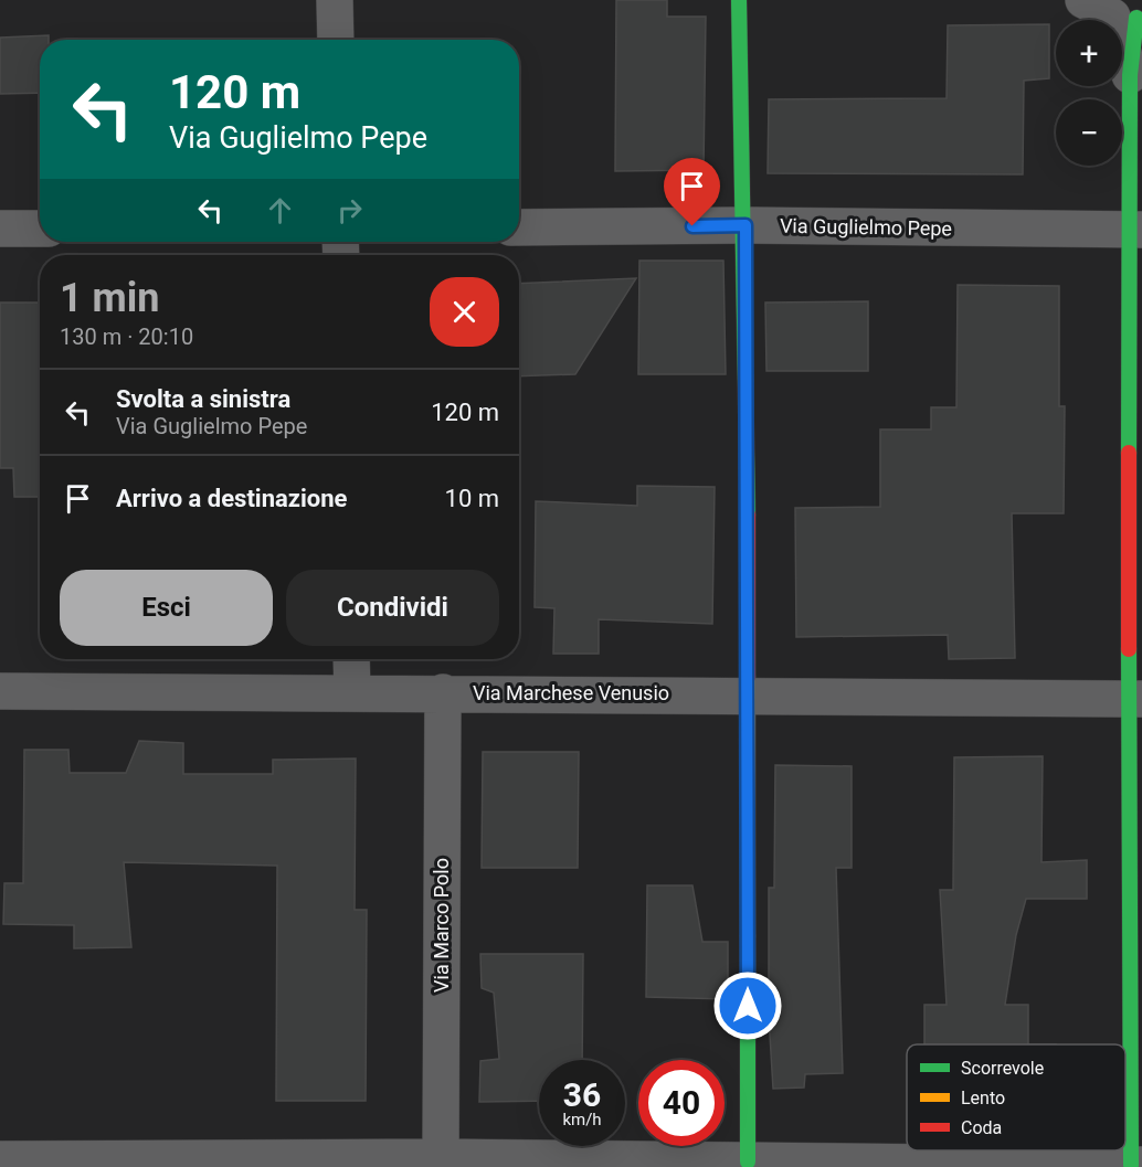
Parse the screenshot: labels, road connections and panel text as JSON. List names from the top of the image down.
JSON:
{
  "streets": {
    "street": ["Via Guglielmo Pepe", "Via Marchese Venusio", "Via Marco Polo"]
  },
  "crossings": [
    ["Via Marchese Venusio", "Via Marco Polo"]
  ],
  "legend": ["Scorrevole", "Lento", "Coda"],
  "page": {
    "map_buttons": ["+", "−"],
    "turn": ["120 m", "Via Guglielmo Pepe"],
    "heading": ["1 min", "130 m · 20:10"],
    "list": [
      {
        "name": "Svolta a sinistra",
        "note": "Via Guglielmo Pepe",
        "value": "120 m"
      },
      {
        "name": "Arrivo a destinazione",
        "value": "10 m"
      }
    ],
    "buttons": ["Esci", "Condividi"],
    "speed": "36 km/h",
    "limit": "40"
  }
}
